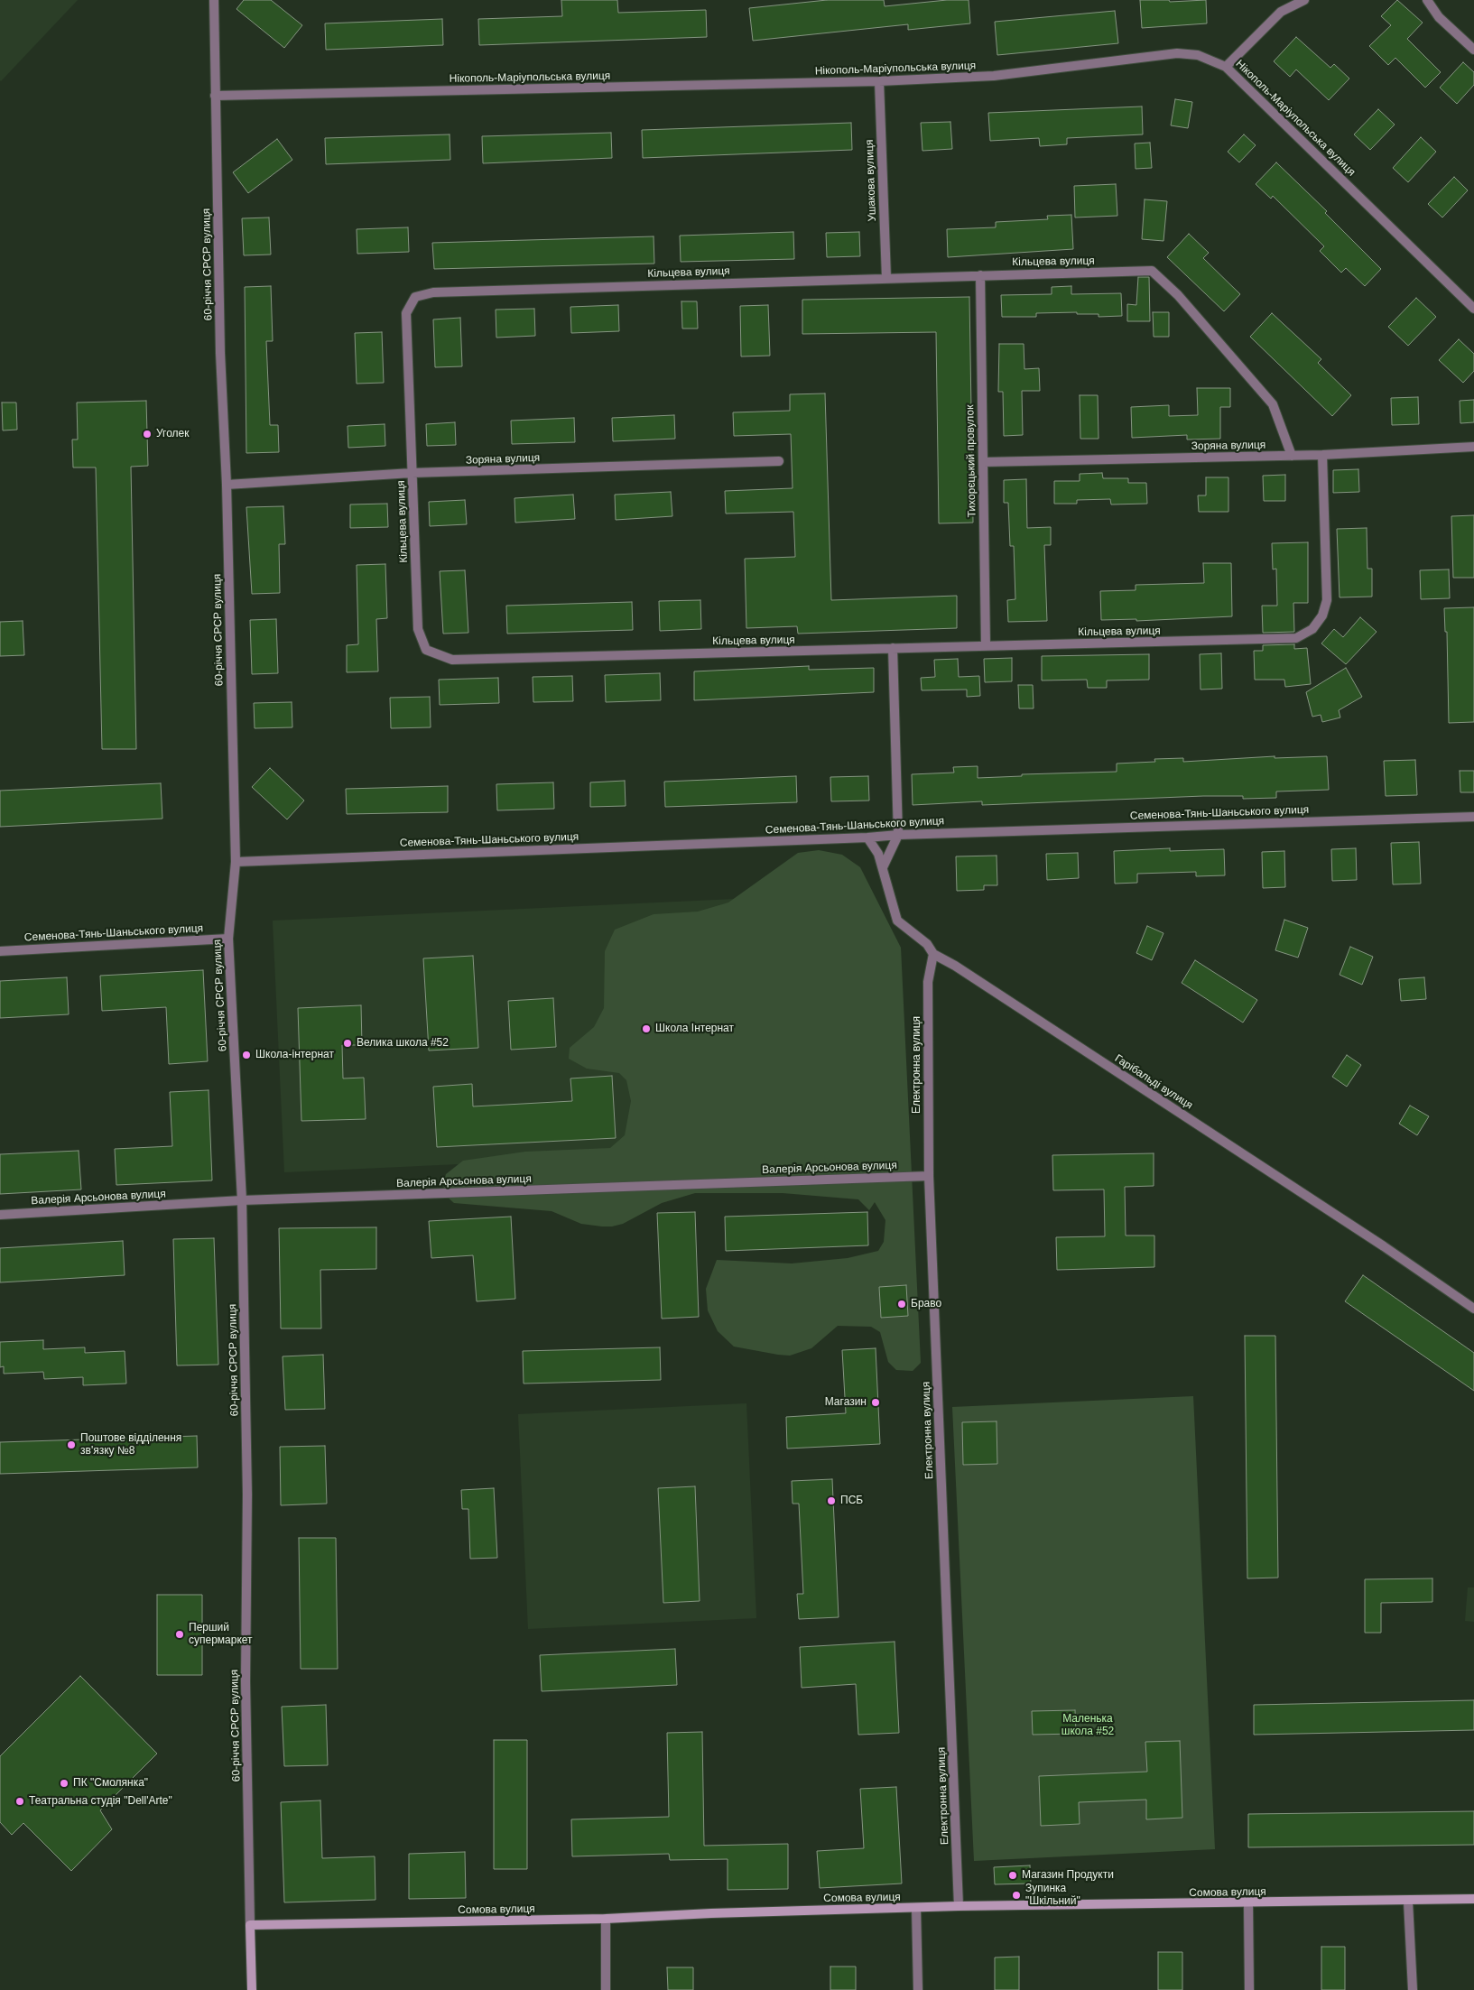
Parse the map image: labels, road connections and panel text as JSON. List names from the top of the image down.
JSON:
{
  "streets": {
    "main road": ["60-річчя СРСР вулиця", "Сомова вулиця"],
    "street": [
      "Нікополь-Маріупольська вулиця",
      "Ушакова вулиця",
      "Кільцева вулиця",
      "Зоряна вулиця",
      "Тихорєцький провулок",
      "Семенова-Тянь-Шаньського вулиця",
      "Електронна вулиця",
      "Гарібальді вулиця",
      "Валерія Арсьонова вулиця"
    ]
  },
  "crossings": [
    ["Нікополь-Маріупольська вулиця", "Ушакова вулиця"],
    ["Нікополь-Маріупольська вулиця", "60-річчя СРСР вулиця"],
    ["Ушакова вулиця", "Кільцева вулиця"],
    ["Кільцева вулиця", "Зоряна вулиця"],
    ["Кільцева вулиця", "Тихорєцький провулок"],
    ["60-річчя СРСР вулиця", "Зоряна вулиця"],
    ["60-річчя СРСР вулиця", "Семенова-Тянь-Шаньського вулиця"],
    ["60-річчя СРСР вулиця", "Валерія Арсьонова вулиця"],
    ["60-річчя СРСР вулиця", "Сомова вулиця"],
    ["Зоряна вулиця", "Тихорєцький провулок"],
    ["Семенова-Тянь-Шаньського вулиця", "Гарібальді вулиця"],
    ["Електронна вулиця", "Гарібальді вулиця"],
    ["Електронна вулиця", "Валерія Арсьонова вулиця"],
    ["Електронна вулиця", "Сомова вулиця"]
  ],
  "parks": ["Маленька школа #52"],
  "places": [
    "Уголек",
    "Школа Інтернат",
    "Велика школа #52",
    "Школа-інтернат",
    "Браво",
    "Магазин",
    "Поштове відділення зв'язку №8",
    "ПСБ",
    "Перший супермаркет",
    "ПК \"Смолянка\"",
    "Театральна студiя \"Dell'Arte\"",
    "Магазин Продукти",
    "Зупинка \"Шкільний\""
  ]
}
